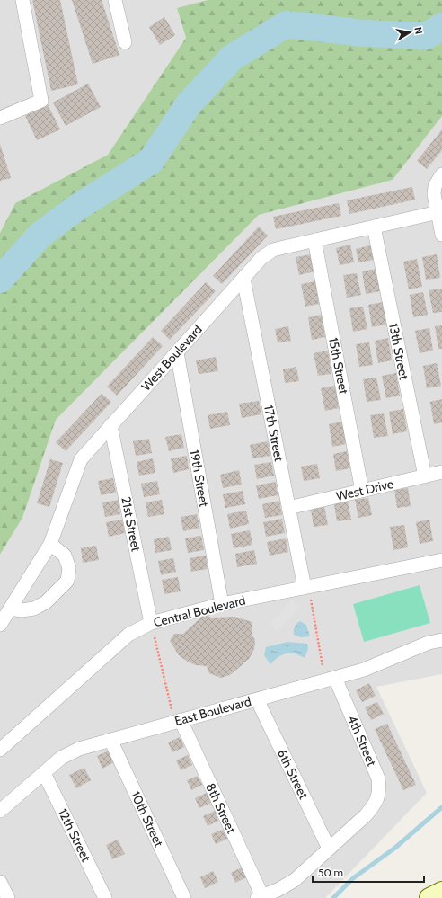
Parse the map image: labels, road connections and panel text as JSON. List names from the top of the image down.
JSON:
{
  "streets": {
    "street": [
      "13th Street",
      "West Boulevard",
      "15th Street",
      "17th Street",
      "19th Street",
      "West Drive",
      "21st Street",
      "Central Boulevard",
      "East Boulevard",
      "4th Street",
      "6th Street",
      "8th Street",
      "10th Street",
      "12th Street"
    ]
  },
  "crossings": [
    ["13th Street", "West Boulevard"],
    ["13th Street", "West Drive"],
    ["West Boulevard", "15th Street"],
    ["West Boulevard", "17th Street"],
    ["West Boulevard", "19th Street"],
    ["West Boulevard", "21st Street"],
    ["15th Street", "West Drive"],
    ["17th Street", "West Drive"],
    ["17th Street", "Central Boulevard"],
    ["19th Street", "Central Boulevard"],
    ["21st Street", "Central Boulevard"],
    ["East Boulevard", "4th Street"],
    ["East Boulevard", "6th Street"],
    ["East Boulevard", "8th Street"],
    ["East Boulevard", "10th Street"],
    ["East Boulevard", "12th Street"],
    ["4th Street", "6th Street"]
  ],
  "scale_bar": "50 m",
  "north": "right"
}
